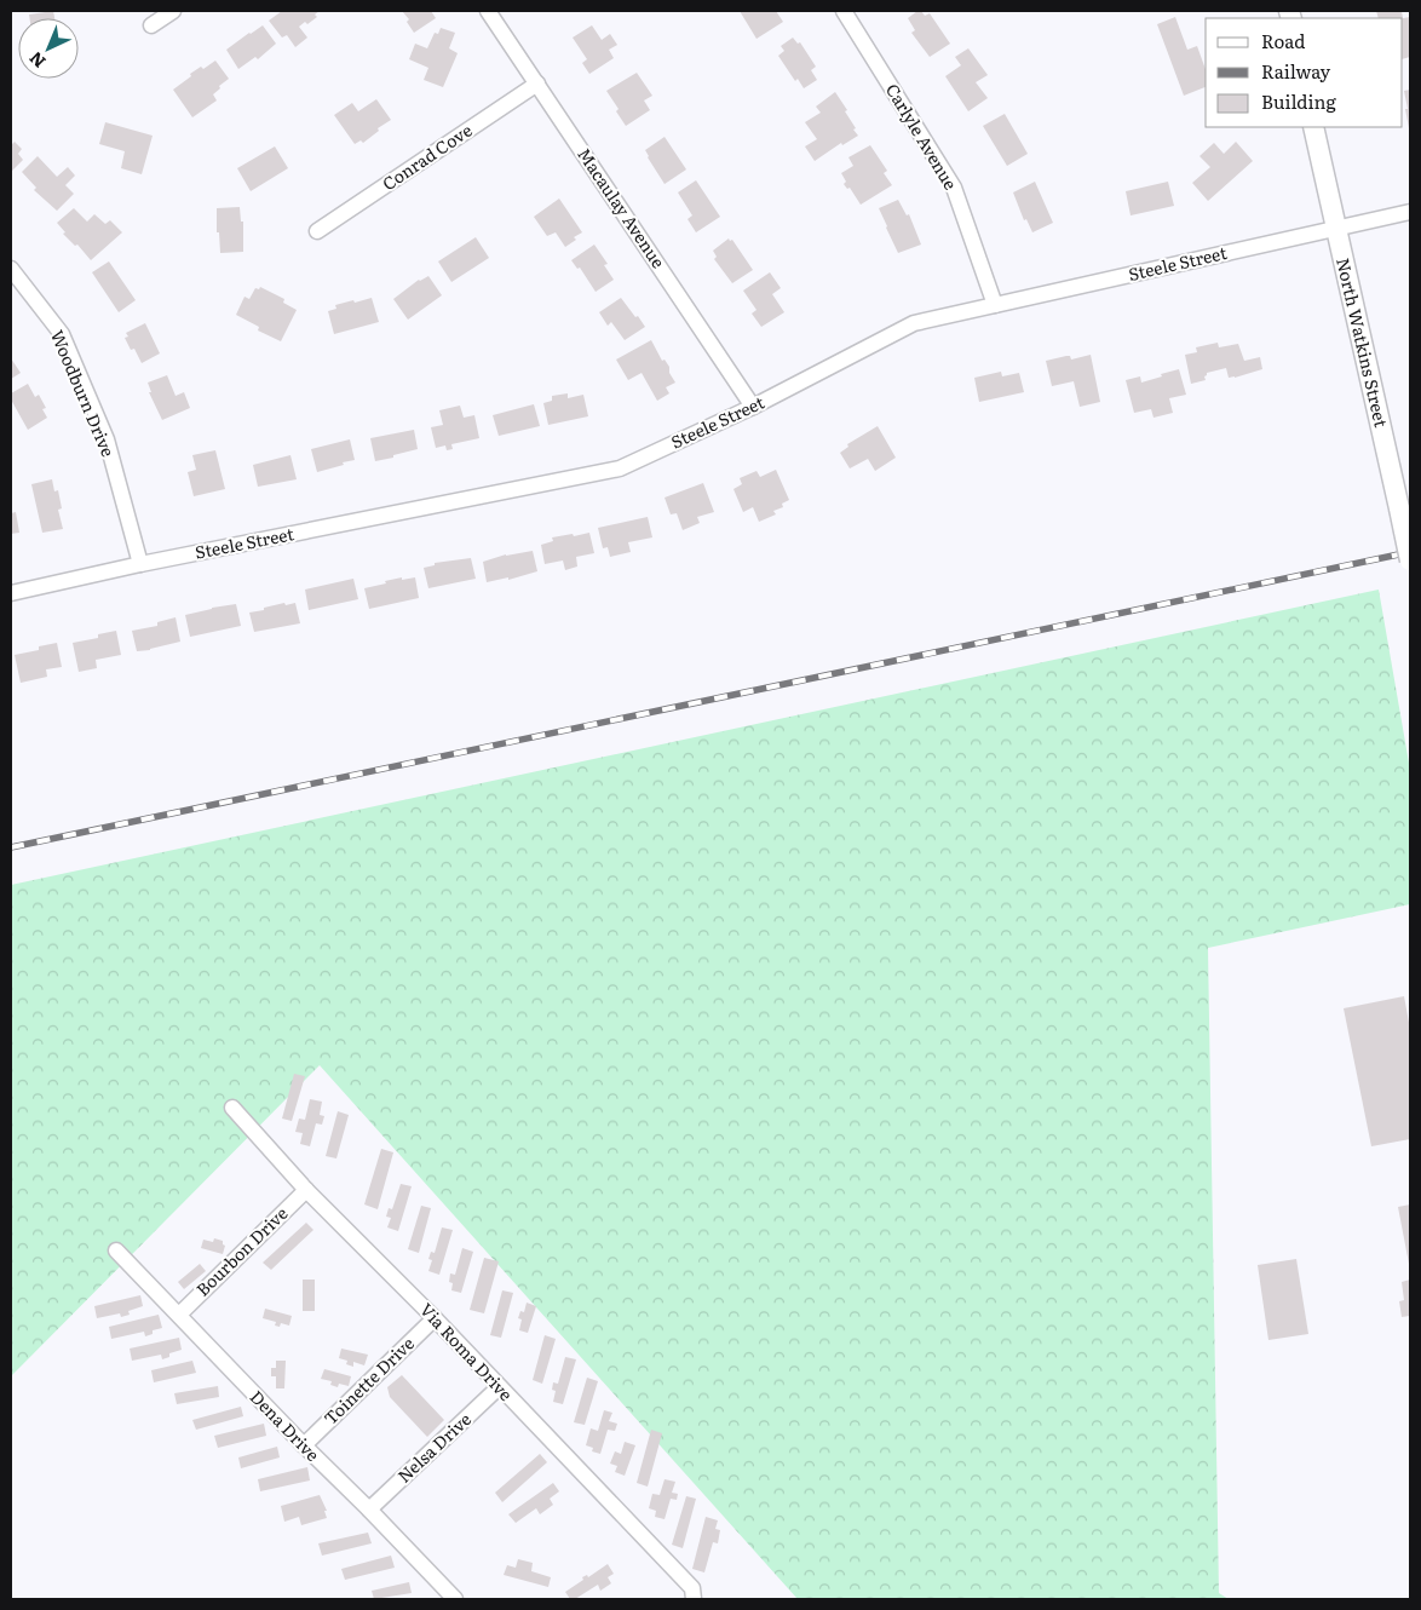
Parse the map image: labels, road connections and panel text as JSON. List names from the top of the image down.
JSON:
{
  "streets": {
    "main road": ["North Watkins Street"],
    "street": [
      "Carlyle Avenue",
      "Conrad Cove",
      "Macaulay Avenue",
      "Steele Street",
      "Woodburn Drive",
      "Bourbon Drive",
      "Via Roma Drive",
      "Toinette Drive",
      "Dena Drive",
      "Nelsa Drive"
    ]
  },
  "crossings": [
    ["Carlyle Avenue", "Steele Street"],
    ["Conrad Cove", "Macaulay Avenue"],
    ["Macaulay Avenue", "Steele Street"],
    ["Steele Street", "North Watkins Street"],
    ["Steele Street", "Woodburn Drive"],
    ["Bourbon Drive", "Via Roma Drive"],
    ["Bourbon Drive", "Dena Drive"],
    ["Via Roma Drive", "Toinette Drive"],
    ["Via Roma Drive", "Nelsa Drive"],
    ["Toinette Drive", "Dena Drive"],
    ["Dena Drive", "Nelsa Drive"]
  ],
  "legend": ["Road", "Railway", "Building"],
  "north": "bottom left"
}
